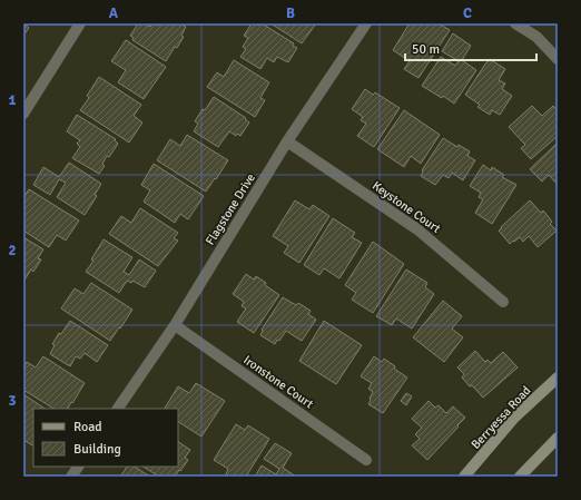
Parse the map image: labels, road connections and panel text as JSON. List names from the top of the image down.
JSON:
{
  "streets": {
    "main road": ["Berryessa Road"],
    "street": ["Keystone Court", "Flagstone Drive", "Ironstone Court"]
  },
  "crossings": [
    ["Keystone Court", "Flagstone Drive"],
    ["Flagstone Drive", "Ironstone Court"]
  ],
  "legend": ["Road", "Building"],
  "scale_bar": "50 m",
  "grid": {
    "columns": ["A", "B", "C"],
    "rows": ["1", "2", "3"]
  }
}
